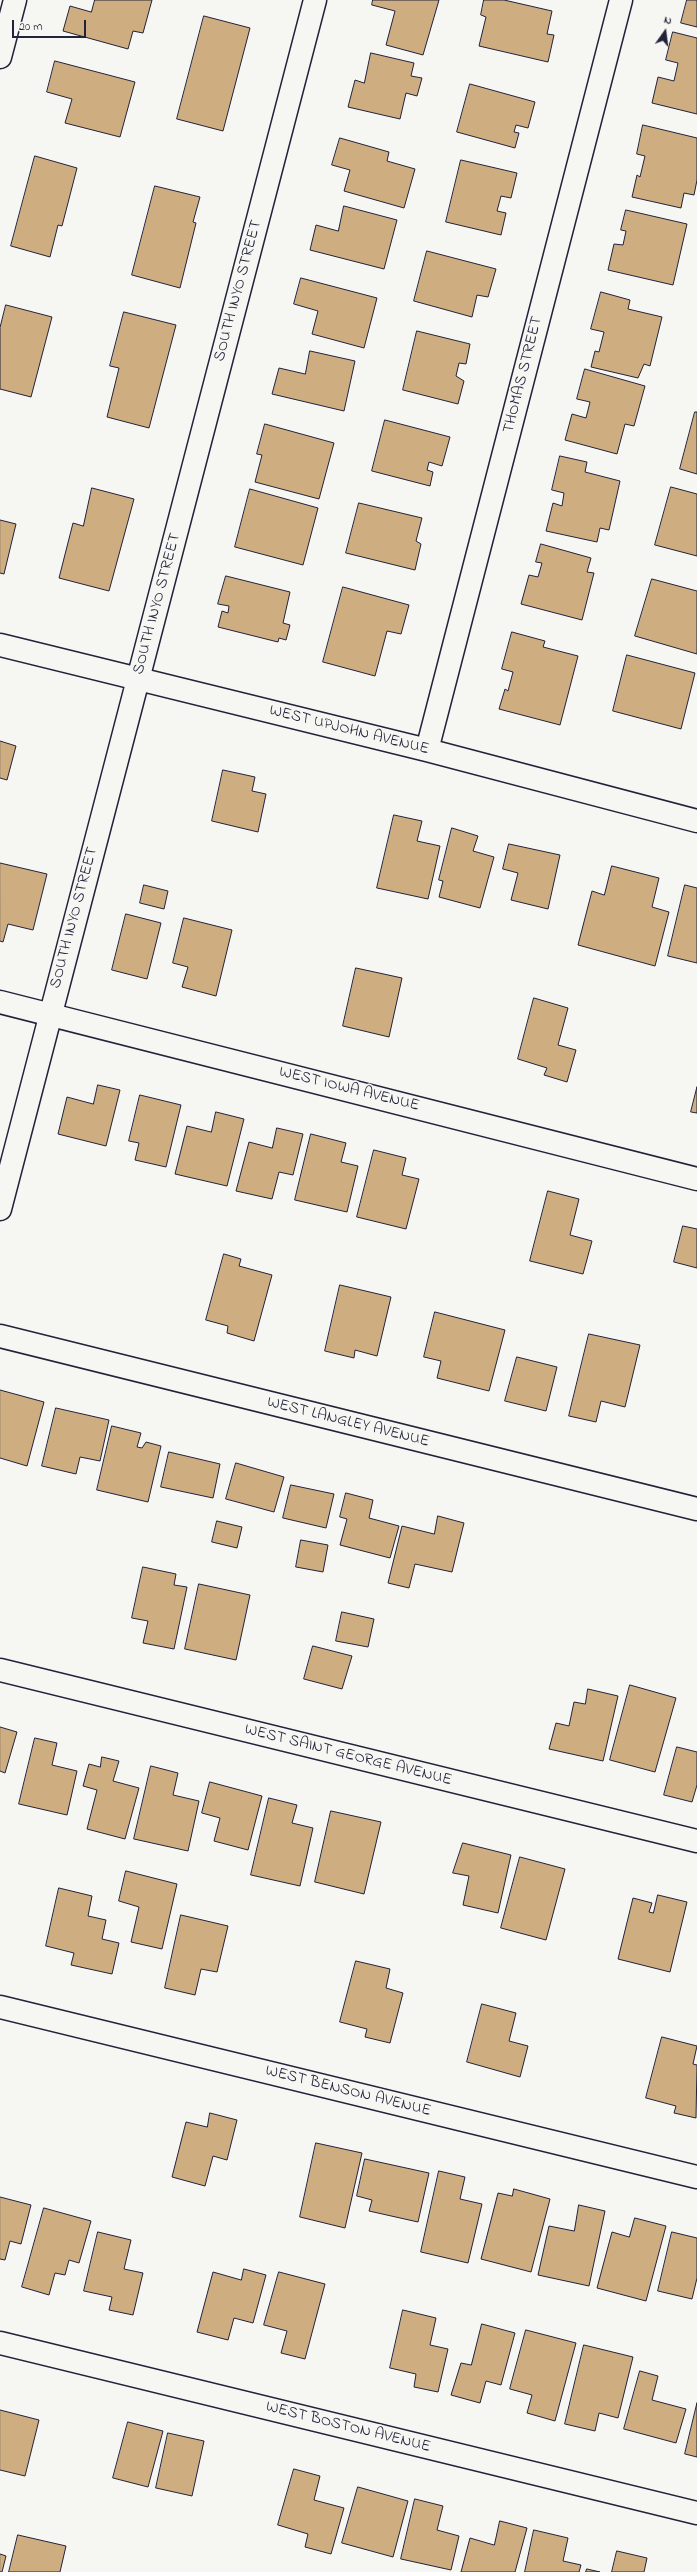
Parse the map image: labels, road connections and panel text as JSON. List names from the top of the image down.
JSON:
{
  "streets": {
    "street": [
      "SOUTH INYO STREET",
      "THOMAS STREET",
      "WEST UPJOHN AVENUE",
      "WEST IOWA AVENUE",
      "WEST LANGLEY AVENUE",
      "WEST SAINT GEORGE AVENUE",
      "WEST BENSON AVENUE",
      "WEST BOSTON AVENUE"
    ]
  },
  "crossings": [
    ["SOUTH INYO STREET", "WEST UPJOHN AVENUE"],
    ["SOUTH INYO STREET", "WEST IOWA AVENUE"],
    ["THOMAS STREET", "WEST UPJOHN AVENUE"]
  ],
  "scale_bar": "20 m",
  "north": "top"
}
